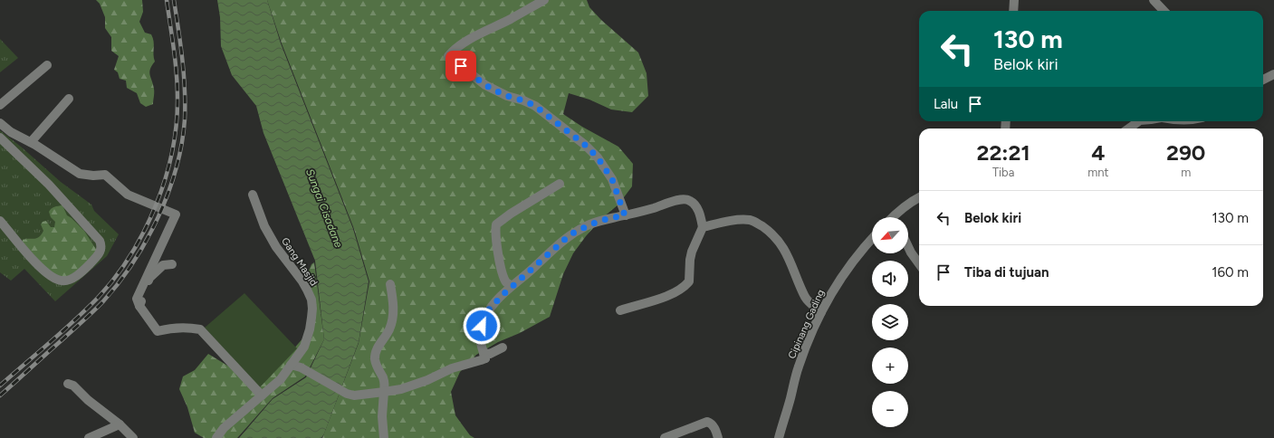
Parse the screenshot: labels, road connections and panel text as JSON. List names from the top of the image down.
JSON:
{
  "streets": {
    "street": ["Gang Masjid", "Cipinang Gading"]
  },
  "water": ["Sungai Cisadane"],
  "north": "bottom left",
  "page": {
    "turn": ["130 m", "Belok kiri"],
    "then": "Lalu",
    "eta": [
      "22:21",
      "Tiba",
      "4",
      "mnt",
      "290",
      "m"
    ],
    "list": [
      {
        "name": "Belok kiri",
        "value": "130 m"
      },
      {
        "name": "Tiba di tujuan",
        "value": "160 m"
      }
    ],
    "map_buttons": ["+", "−"]
  }
}
